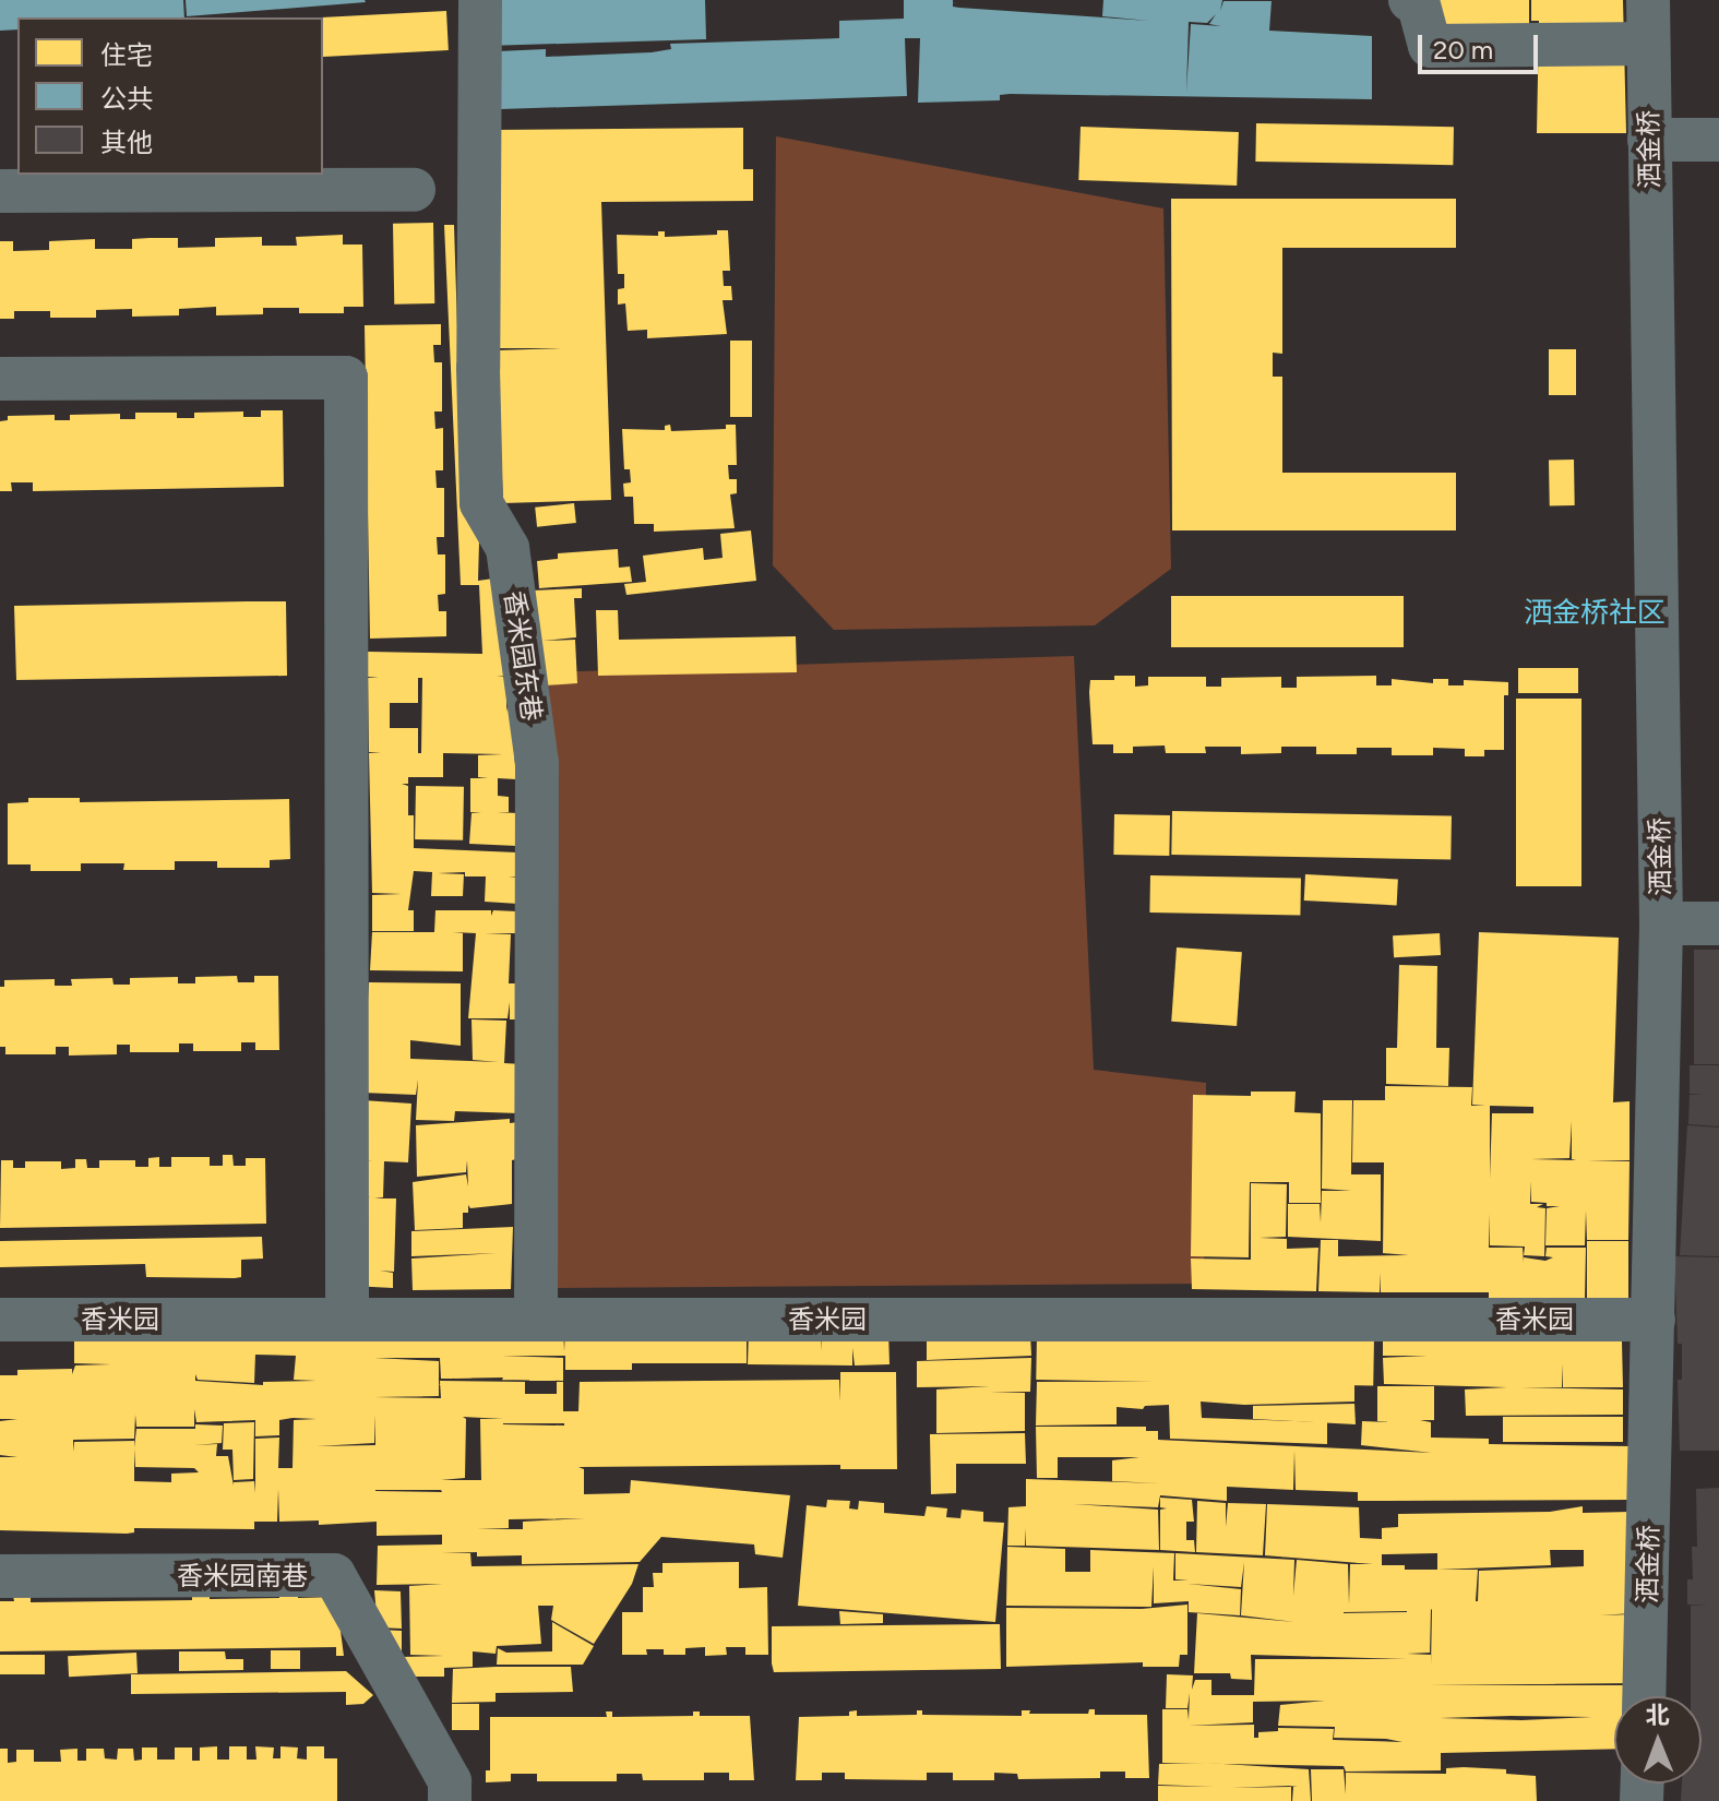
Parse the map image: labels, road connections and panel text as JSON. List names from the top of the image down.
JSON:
{
  "streets": {
    "street": [
      "洒金桥",
      "香米园东巷",
      "香米园",
      "香米园南巷"
    ]
  },
  "crossings": [
    ["洒金桥", "香米园"],
    ["香米园东巷", "香米园"]
  ],
  "districts": ["洒金桥社区"],
  "legend": ["住宅", "公共", "其他"],
  "scale_bar": "20 m",
  "north": "top"
}
